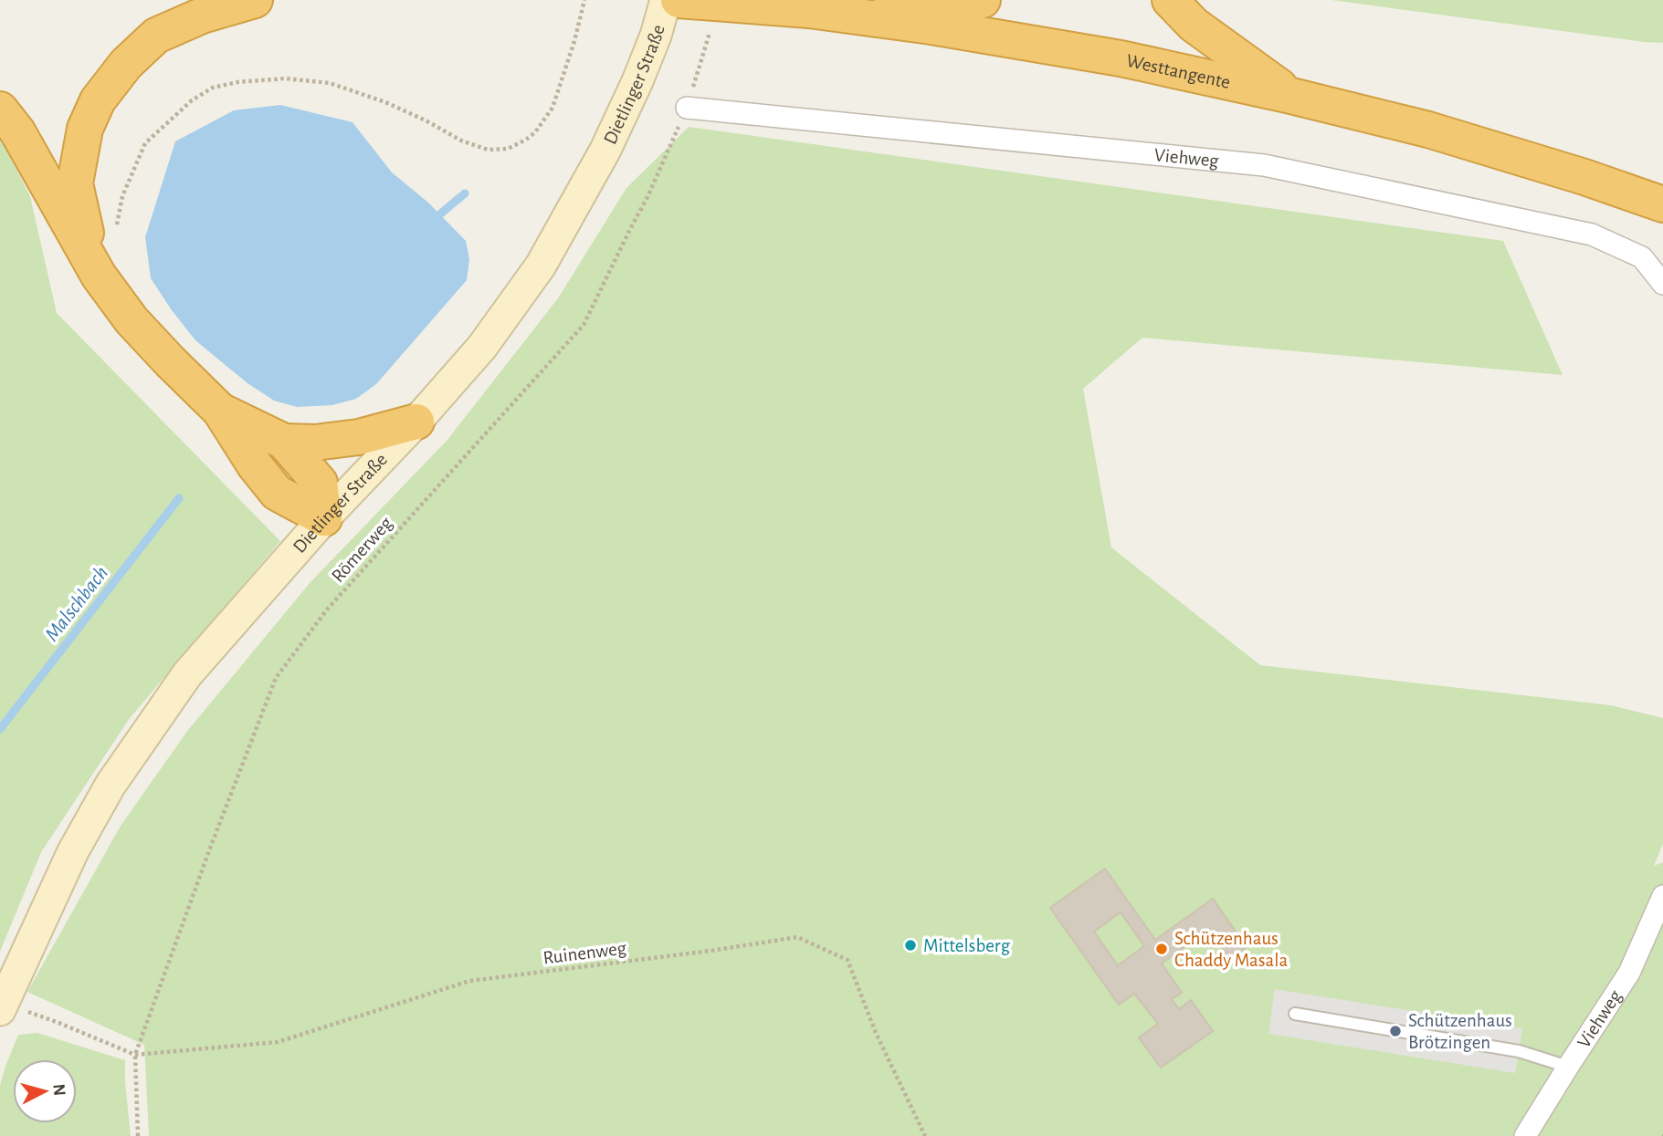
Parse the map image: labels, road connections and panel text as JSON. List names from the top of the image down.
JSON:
{
  "streets": {
    "highway": ["Westtangente"],
    "main road": ["Dietlinger Straße"],
    "street": ["Viehweg"],
    "path": ["Römerweg", "Ruinenweg"]
  },
  "crossings": [
    ["Viehweg", "Römerweg"],
    ["Römerweg", "Ruinenweg"]
  ],
  "water": ["Malschbach"],
  "places": ["Mittelsberg", "Schützenhaus Chaddy Masala", "Schützenhaus Brötzingen"],
  "north": "right"
}
